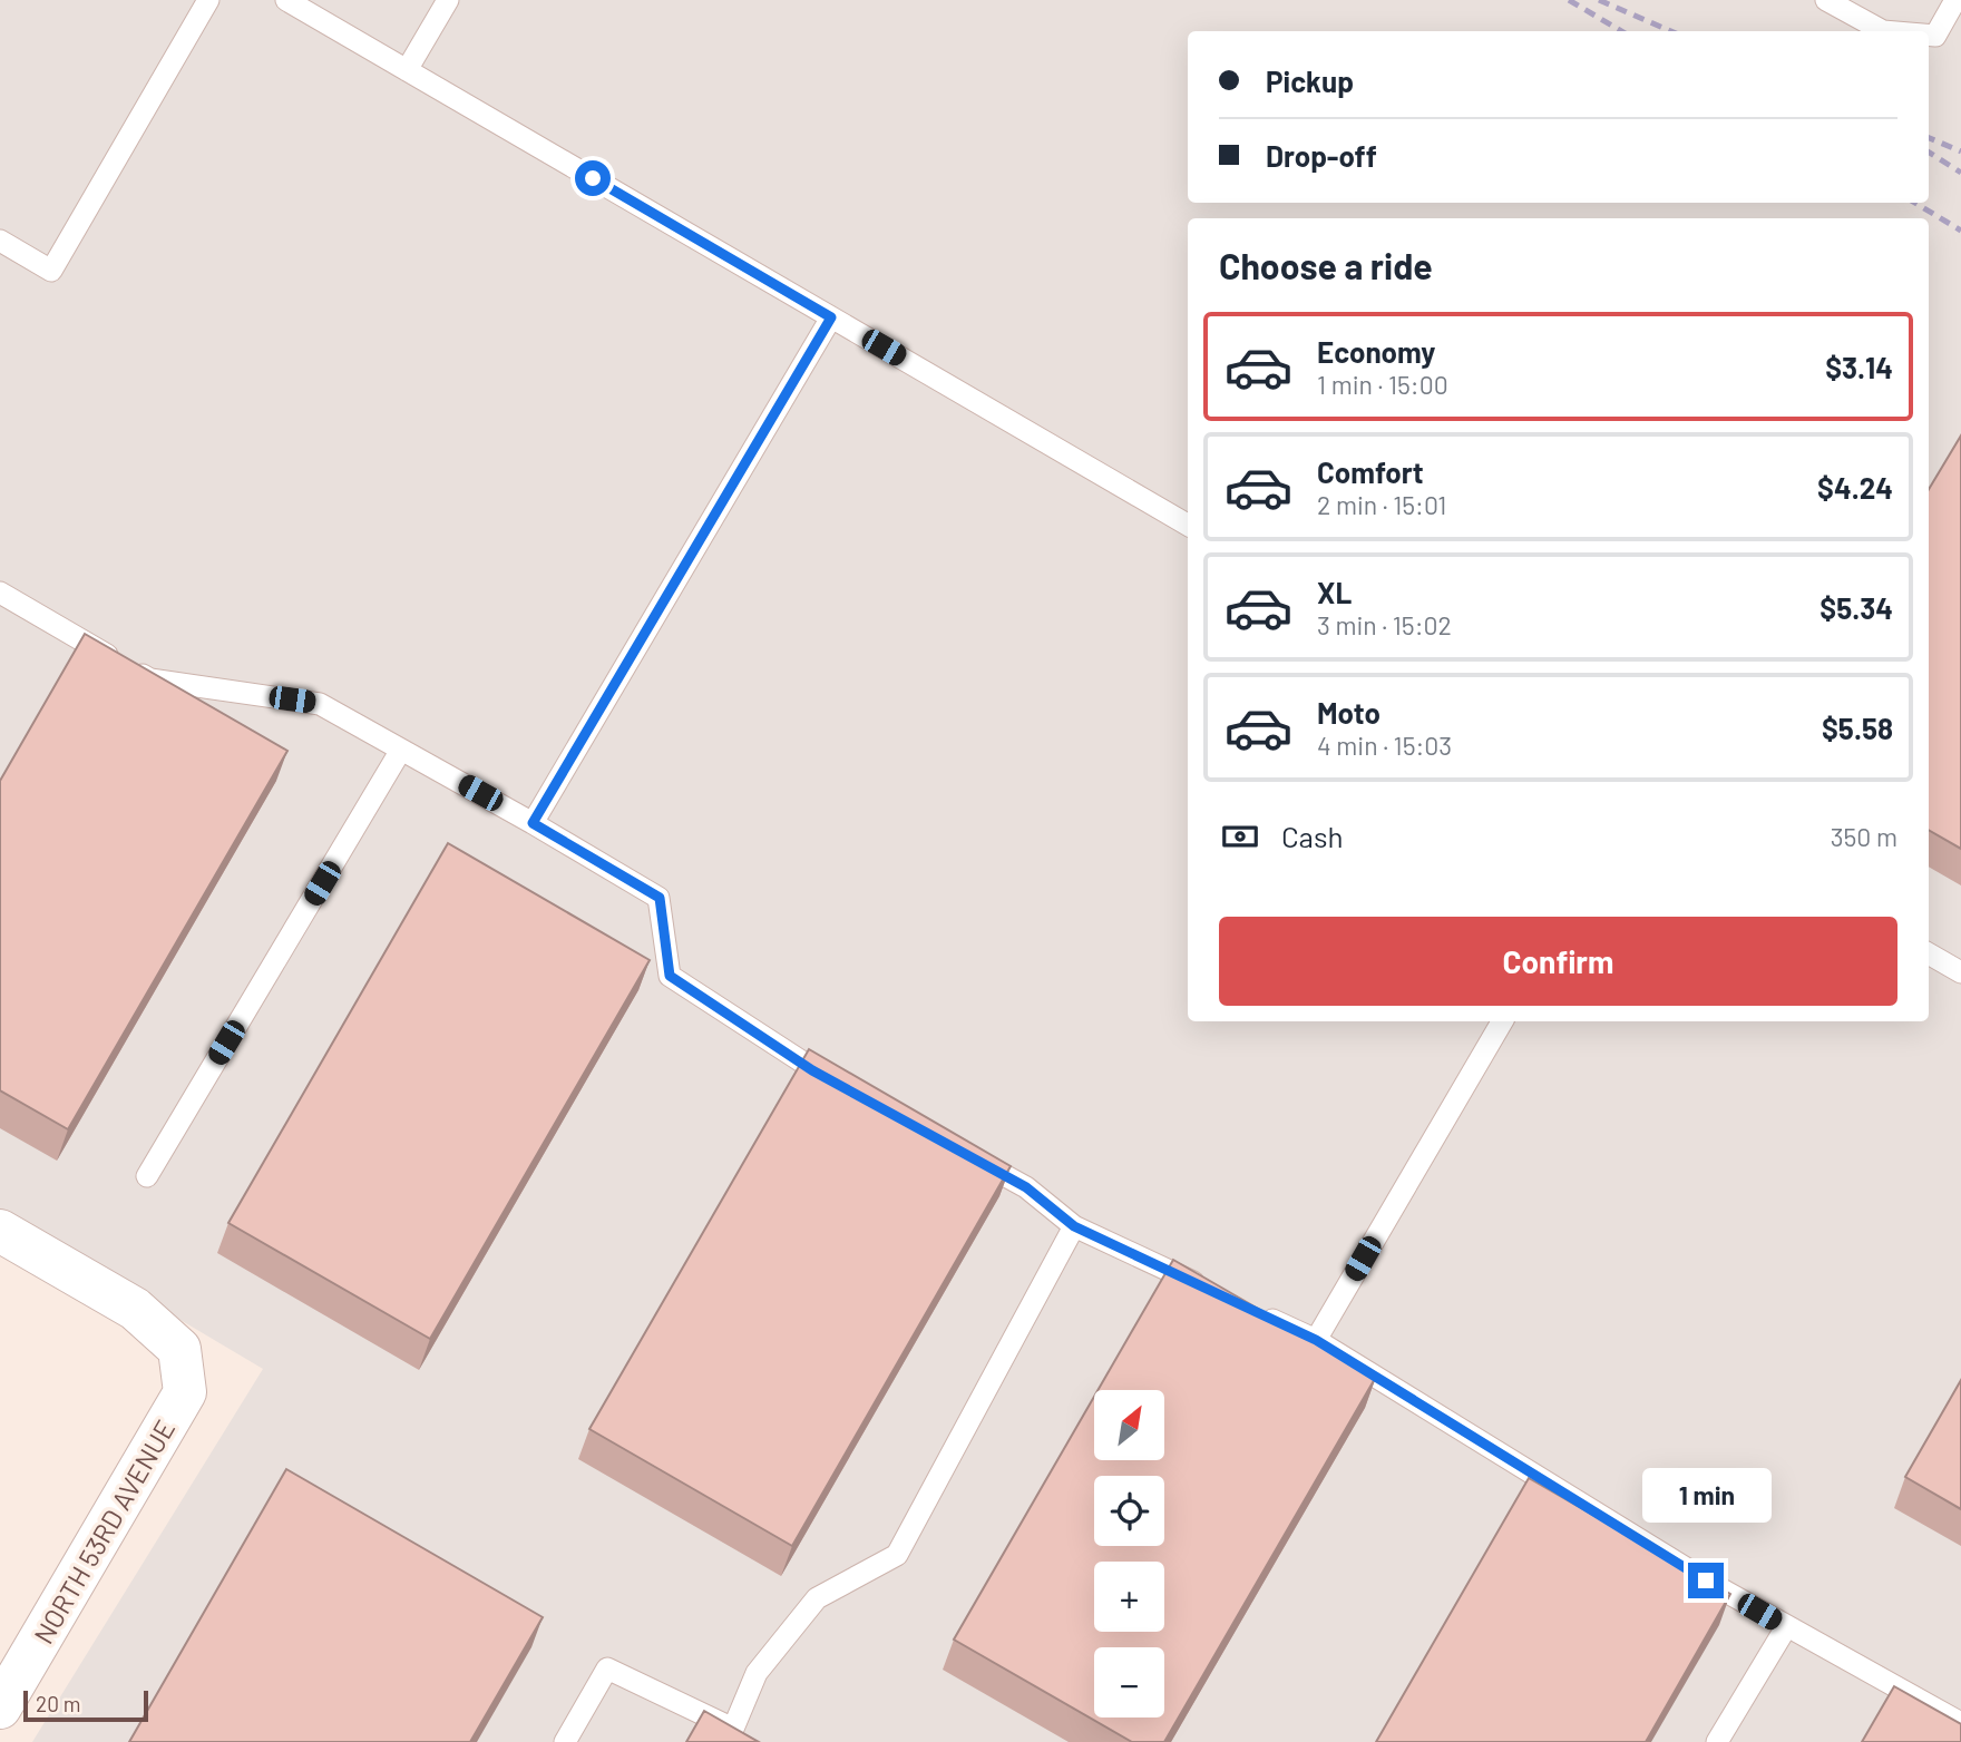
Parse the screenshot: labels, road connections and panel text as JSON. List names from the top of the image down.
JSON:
{
  "streets": {
    "street": ["NORTH 53RD AVENUE"]
  },
  "scale_bar": "20 m",
  "north": "top right",
  "page": {
    "banner": ["Pickup", "Drop-off"],
    "heading": "Choose a ride",
    "list": [
      {
        "name": "Economy",
        "note": "1 min · 15:00",
        "value": "$3.14"
      },
      {
        "name": "Comfort",
        "note": "2 min · 15:01",
        "value": "$4.24"
      },
      {
        "name": "XL",
        "note": "3 min · 15:02",
        "value": "$5.34"
      },
      {
        "name": "Moto",
        "note": "4 min · 15:03",
        "value": "$5.58"
      }
    ],
    "pay": ["Cash", "350 m"],
    "buttons": "Confirm",
    "map_buttons": ["+", "−"],
    "bubble": "1 min",
    "scale": "20 m"
  }
}
